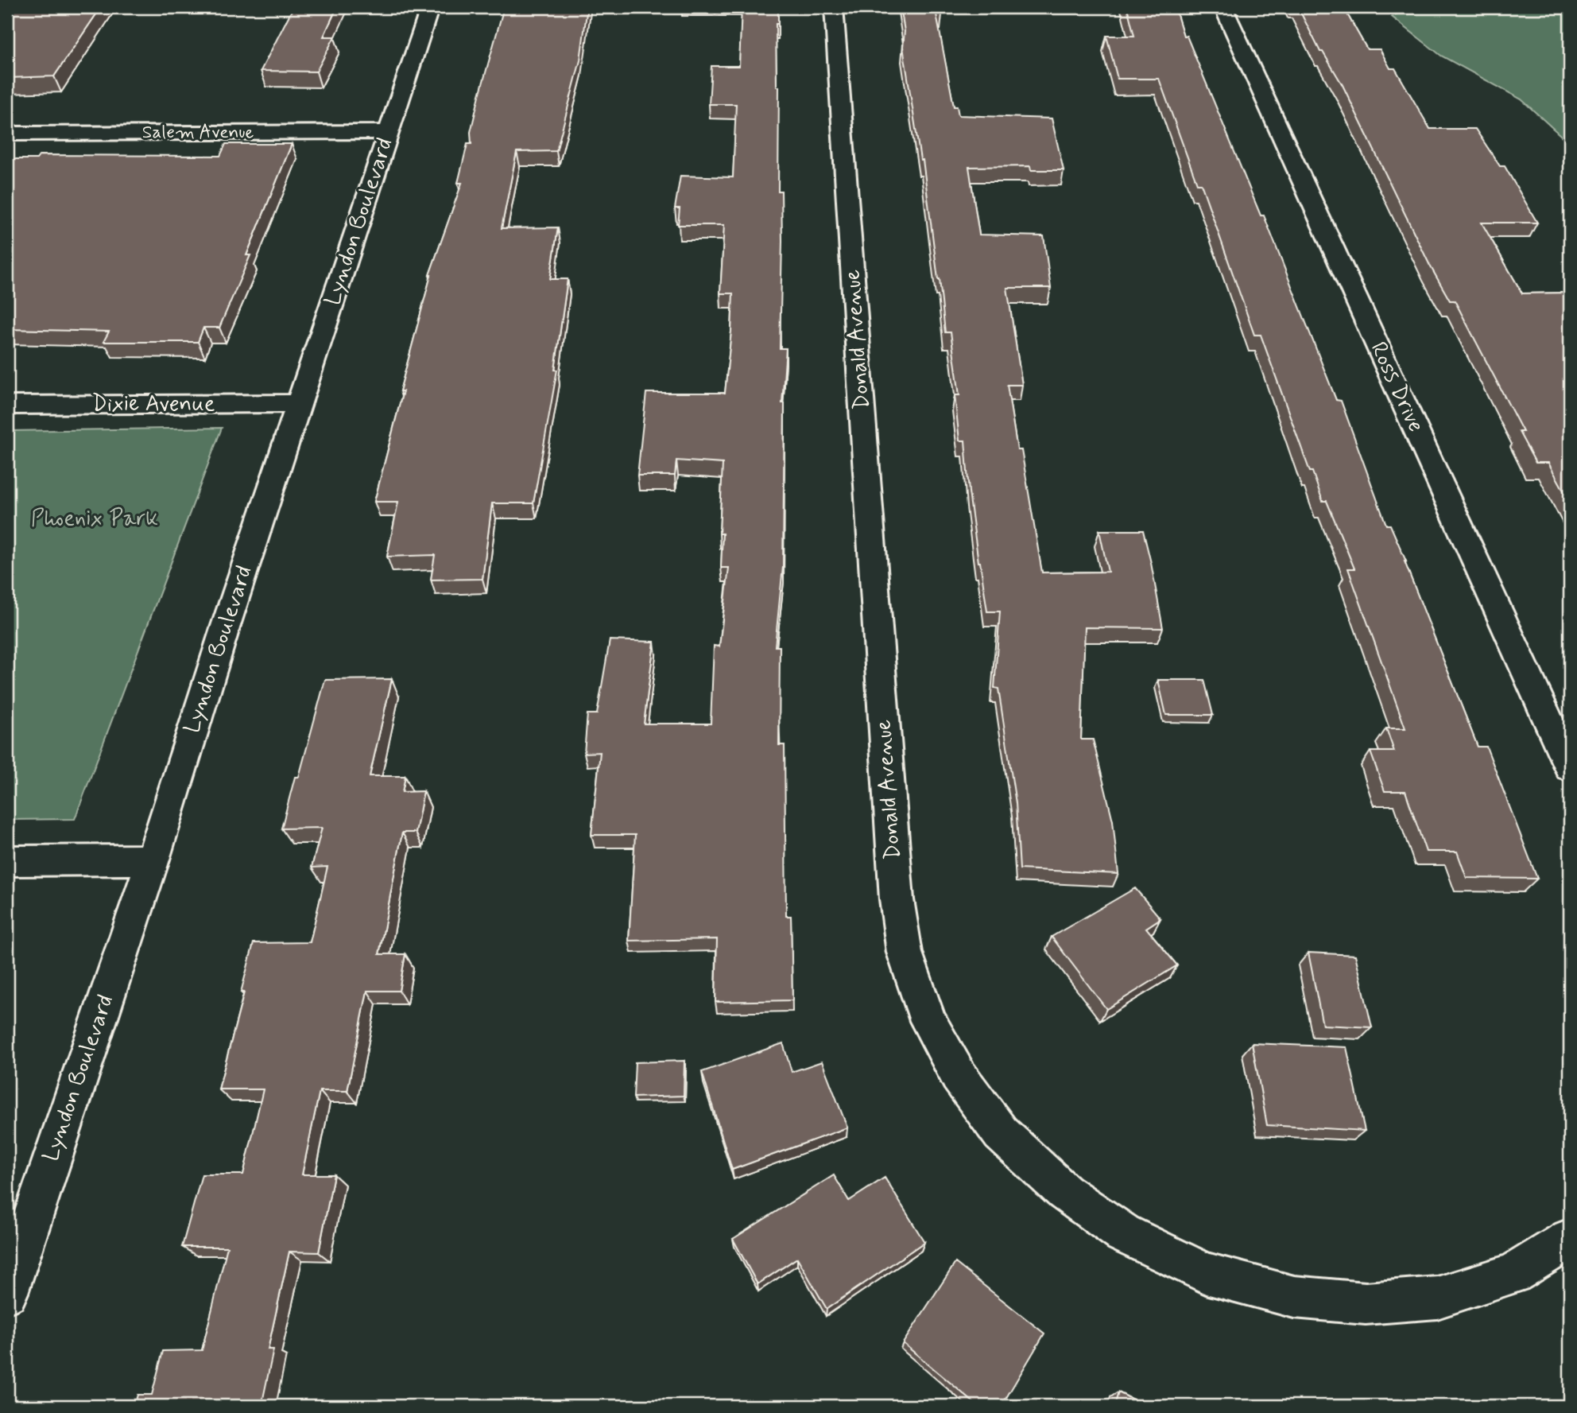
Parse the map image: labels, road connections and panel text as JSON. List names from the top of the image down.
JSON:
{
  "streets": {
    "street": [
      "Salem Avenue",
      "Lyndon Boulevard",
      "Donald Avenue",
      "Ross Drive",
      "Dixie Avenue"
    ]
  },
  "crossings": [
    ["Salem Avenue", "Lyndon Boulevard"],
    ["Lyndon Boulevard", "Dixie Avenue"]
  ],
  "parks": ["Phoenix Park"]
}
